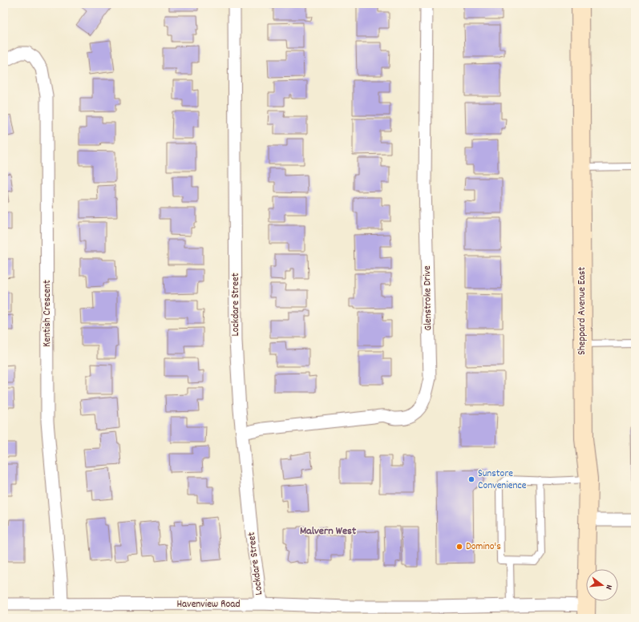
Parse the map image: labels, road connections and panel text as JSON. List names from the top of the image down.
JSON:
{
  "streets": {
    "main road": ["Sheppard Avenue East"],
    "street": [
      "Glenstroke Drive",
      "Lockdare Street",
      "Kentish Crescent",
      "Havenview Road"
    ]
  },
  "crossings": [
    ["Glenstroke Drive", "Lockdare Street"],
    ["Lockdare Street", "Havenview Road"],
    ["Sheppard Avenue East", "Havenview Road"],
    ["Kentish Crescent", "Havenview Road"]
  ],
  "districts": ["Malvern West"],
  "places": ["Sunstore Convenience", "Domino's"],
  "north": "right"
}
